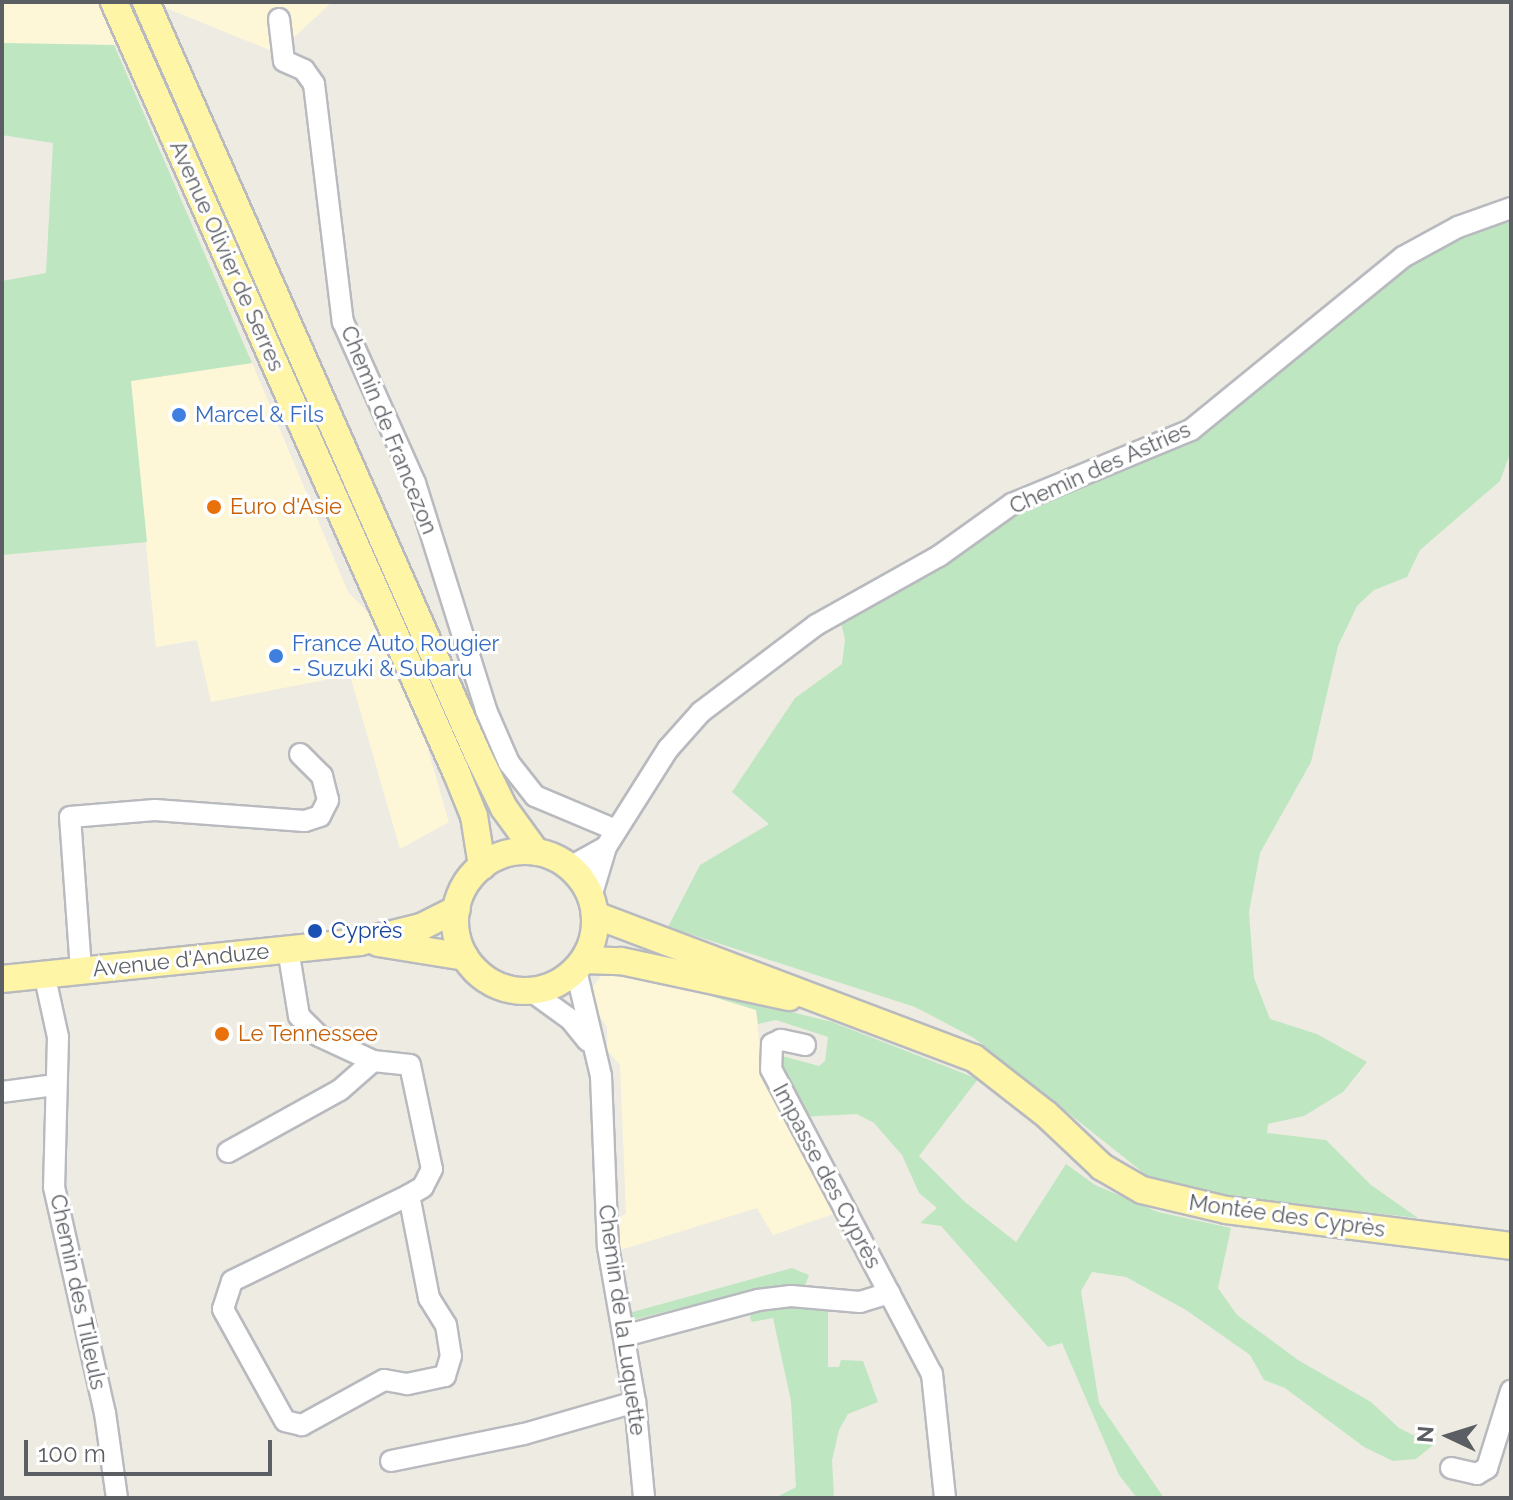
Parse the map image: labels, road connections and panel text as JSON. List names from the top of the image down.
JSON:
{
  "streets": {
    "main road": ["Avenue Olivier de Serres", "Avenue d'Anduze", "Montée des Cyprès"],
    "street": [
      "Chemin de Francezon",
      "Chemin des Astries",
      "Impasse des Cyprès",
      "Chemin des Tilleuls",
      "Chemin de la Luquette"
    ]
  },
  "crossings": [
    ["Avenue Olivier de Serres", "Chemin des Astries"],
    ["Avenue Olivier de Serres", "Avenue d'Anduze"],
    ["Avenue Olivier de Serres", "Montée des Cyprès"],
    ["Avenue Olivier de Serres", "Chemin de la Luquette"],
    ["Chemin de Francezon", "Chemin des Astries"],
    ["Chemin des Astries", "Avenue d'Anduze"],
    ["Chemin des Astries", "Montée des Cyprès"],
    ["Chemin des Astries", "Chemin de la Luquette"],
    ["Avenue d'Anduze", "Montée des Cyprès"],
    ["Avenue d'Anduze", "Chemin des Tilleuls"],
    ["Avenue d'Anduze", "Chemin de la Luquette"],
    ["Impasse des Cyprès", "Chemin de la Luquette"],
    ["Montée des Cyprès", "Chemin de la Luquette"]
  ],
  "places": [
    "Marcel & Fils",
    "Euro d'Asie",
    "France Auto Rougier - Suzuki & Subaru",
    "Cyprès",
    "Le Tennessee"
  ],
  "scale_bar": "100 m",
  "north": "left"
}
